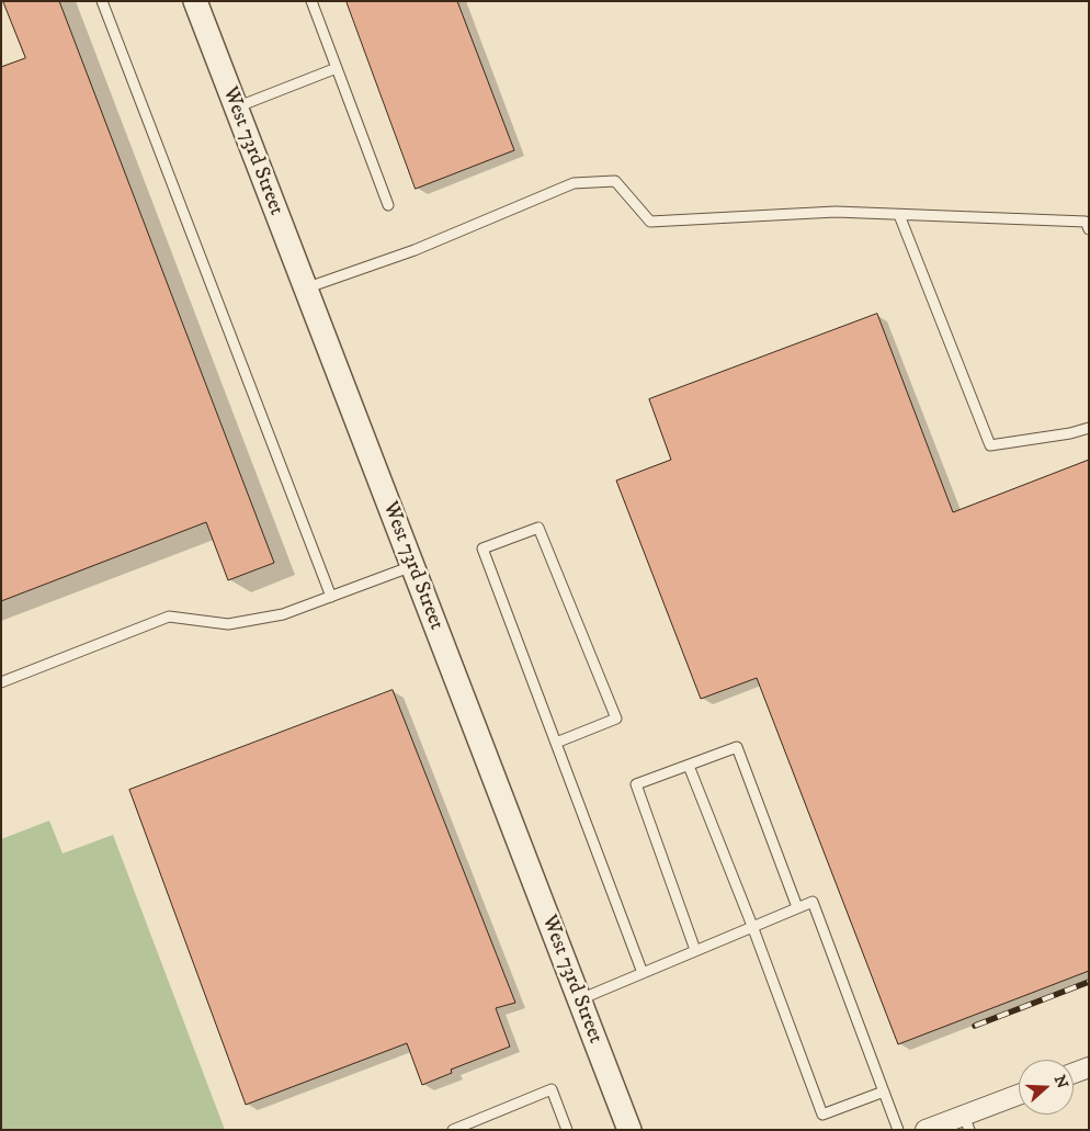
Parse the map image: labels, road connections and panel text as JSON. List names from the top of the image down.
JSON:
{
  "streets": {
    "street": ["West 73rd Street"]
  },
  "north": "right"
}
